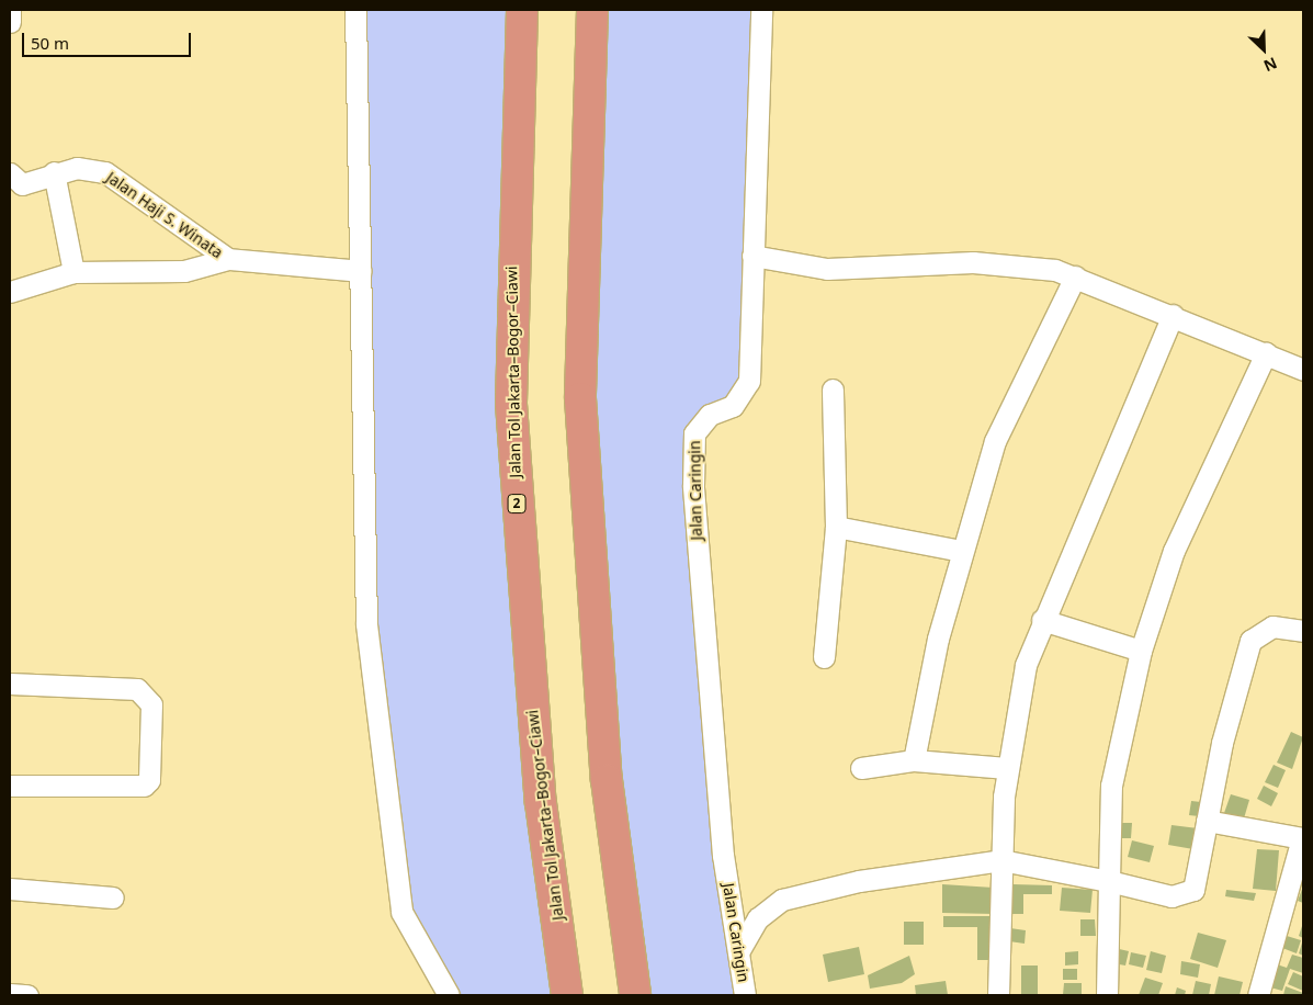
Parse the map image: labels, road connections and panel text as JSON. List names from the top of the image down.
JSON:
{
  "streets": {
    "highway": ["Jalan Tol Jakarta–Bogor–Ciawi", "2"],
    "street": ["Jalan Haji S. Winata", "Jalan Caringin"]
  },
  "scale_bar": "50 m",
  "north": "bottom right"
}
